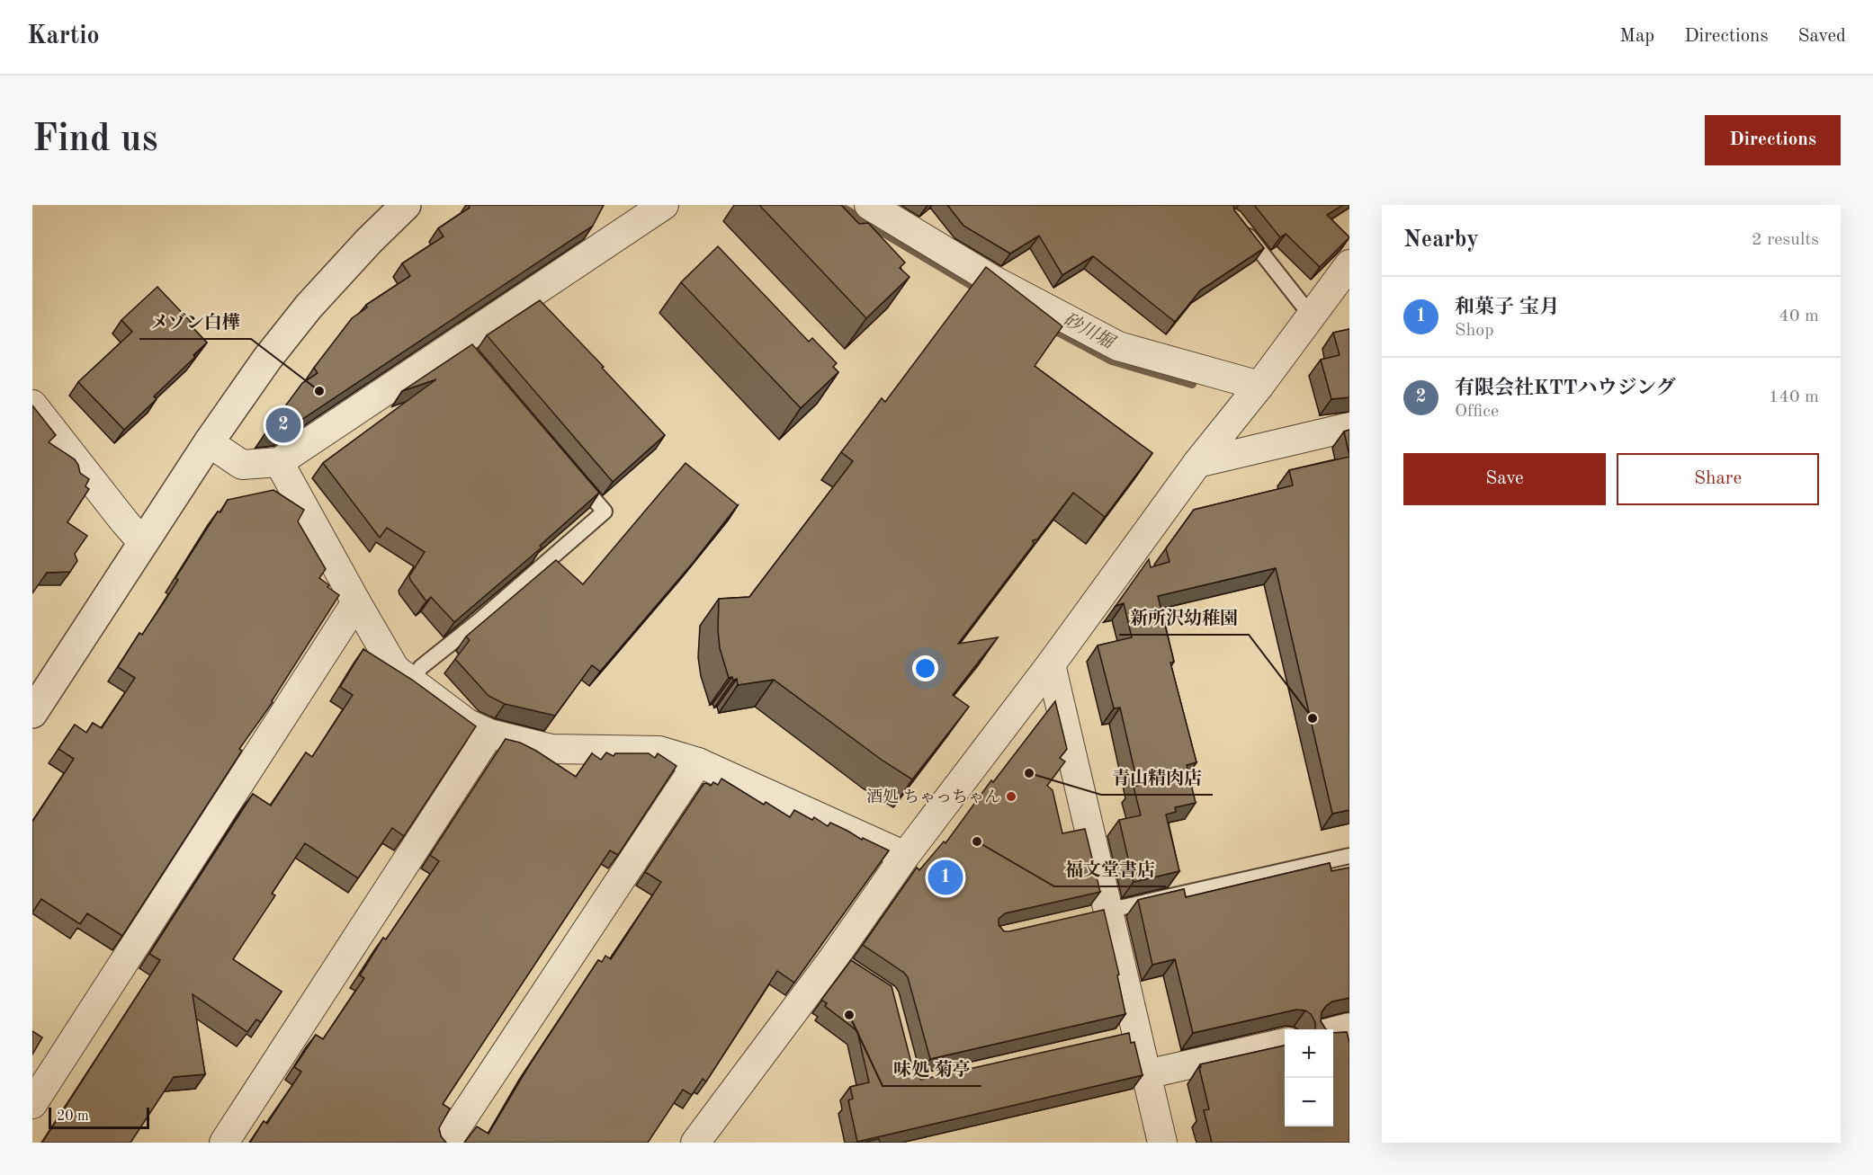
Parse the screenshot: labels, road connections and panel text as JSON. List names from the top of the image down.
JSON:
{
  "water": ["砂川堀"],
  "places": [
    "メゾン白樺",
    "新所沢幼稚園",
    "青山精肉店",
    "酒処 ちゃっちゃん",
    "福文堂書店",
    "味処 菊亭"
  ],
  "scale_bar": "20 m",
  "page": {
    "header": "Kartio",
    "nav": ["Map", "Directions", "Saved"],
    "buttons": [
      "Directions",
      ["Save", "Share"]
    ],
    "title": "Find us",
    "heading": ["Nearby", "2 results"],
    "list": [
      {
        "mark": "1",
        "name": "和菓子 宝月",
        "note": "Shop",
        "value": "40 m"
      },
      {
        "mark": "2",
        "name": "有限会社KTTハウジング",
        "note": "Office",
        "value": "140 m"
      }
    ],
    "pins": ["2", "1"],
    "map_buttons": ["+", "−"],
    "scale": "20 m"
  }
}
